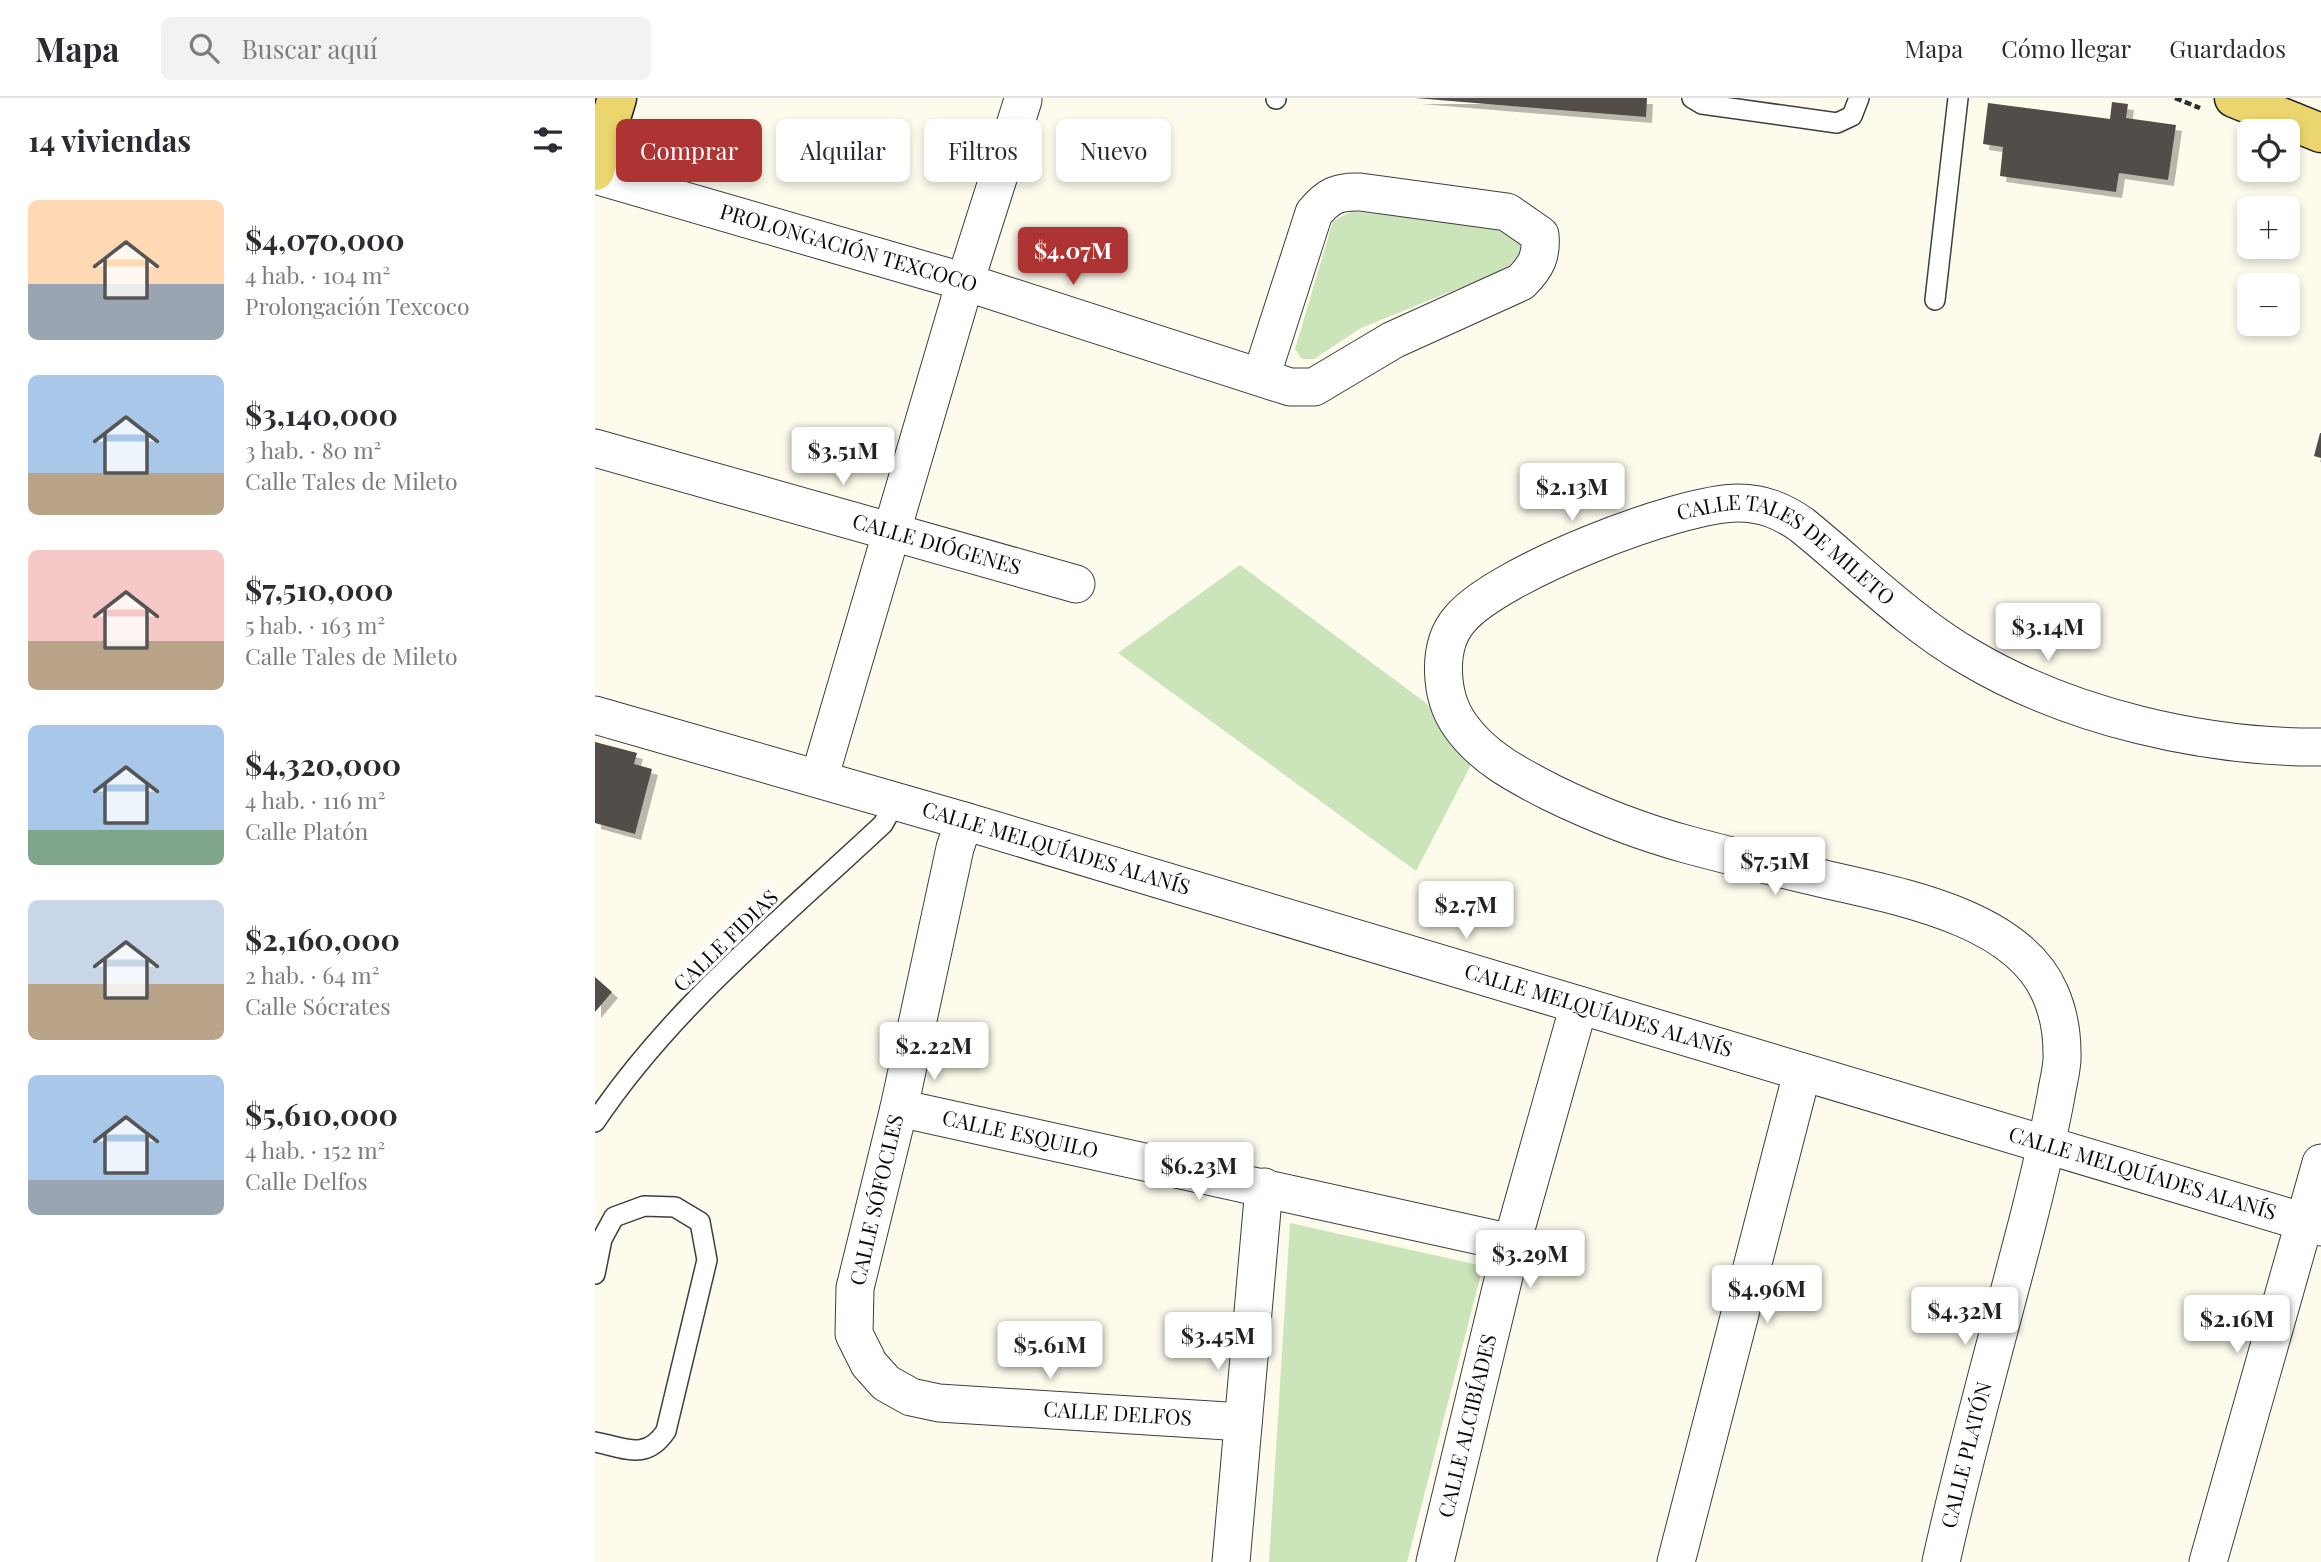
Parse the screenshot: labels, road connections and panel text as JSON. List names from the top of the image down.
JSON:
{
  "streets": {
    "street": [
      "PROLONGACIÓN TEXCOCO",
      "CALLE DIÓGENES",
      "CALLE TALES DE MILETO",
      "CALLE MELQUÍADES ALANÍS",
      "CALLE ESQUILO",
      "CALLE SÓFOCLES",
      "CALLE DELFOS",
      "CALLE ALCIBÍADES",
      "CALLE PLATÓN"
    ],
    "lane": ["CALLE FIDIAS"]
  },
  "crossings": [
    ["CALLE TALES DE MILETO", "CALLE MELQUÍADES ALANÍS"],
    ["CALLE TALES DE MILETO", "CALLE PLATÓN"],
    ["CALLE MELQUÍADES ALANÍS", "CALLE FIDIAS"],
    ["CALLE MELQUÍADES ALANÍS", "CALLE SÓFOCLES"],
    ["CALLE MELQUÍADES ALANÍS", "CALLE ALCIBÍADES"],
    ["CALLE MELQUÍADES ALANÍS", "CALLE PLATÓN"],
    ["CALLE ESQUILO", "CALLE SÓFOCLES"],
    ["CALLE ESQUILO", "CALLE ALCIBÍADES"],
    ["CALLE SÓFOCLES", "CALLE DELFOS"]
  ],
  "page": {
    "header": "Mapa",
    "search": "Buscar aquí",
    "nav": ["Mapa", "Cómo llegar", "Guardados"],
    "heading": "14 viviendas",
    "map_buttons": ["+", "−"],
    "chip": [
      "Comprar",
      "Alquilar",
      "Filtros",
      "Nuevo"
    ],
    "list": [
      {
        "name": "$4,070,000",
        "note": "4 hab. · 104 m² · Prolongación Texcoco"
      },
      {
        "name": "$3,140,000",
        "note": "3 hab. · 80 m² · Calle Tales de Mileto"
      },
      {
        "name": "$7,510,000",
        "note": "5 hab. · 163 m² · Calle Tales de Mileto"
      },
      {
        "name": "$4,320,000",
        "note": "4 hab. · 116 m² · Calle Platón"
      },
      {
        "name": "$2,160,000",
        "note": "2 hab. · 64 m² · Calle Sócrates"
      },
      {
        "name": "$5,610,000",
        "note": "4 hab. · 152 m² · Calle Delfos"
      }
    ],
    "price": [
      "$4.07M",
      "$3.51M",
      "$2.13M",
      "$3.14M",
      "$7.51M",
      "$2.7M",
      "$2.22M",
      "$6.23M",
      "$3.29M",
      "$4.96M",
      "$4.32M",
      "$2.16M",
      "$3.45M",
      "$5.61M"
    ]
  }
}
